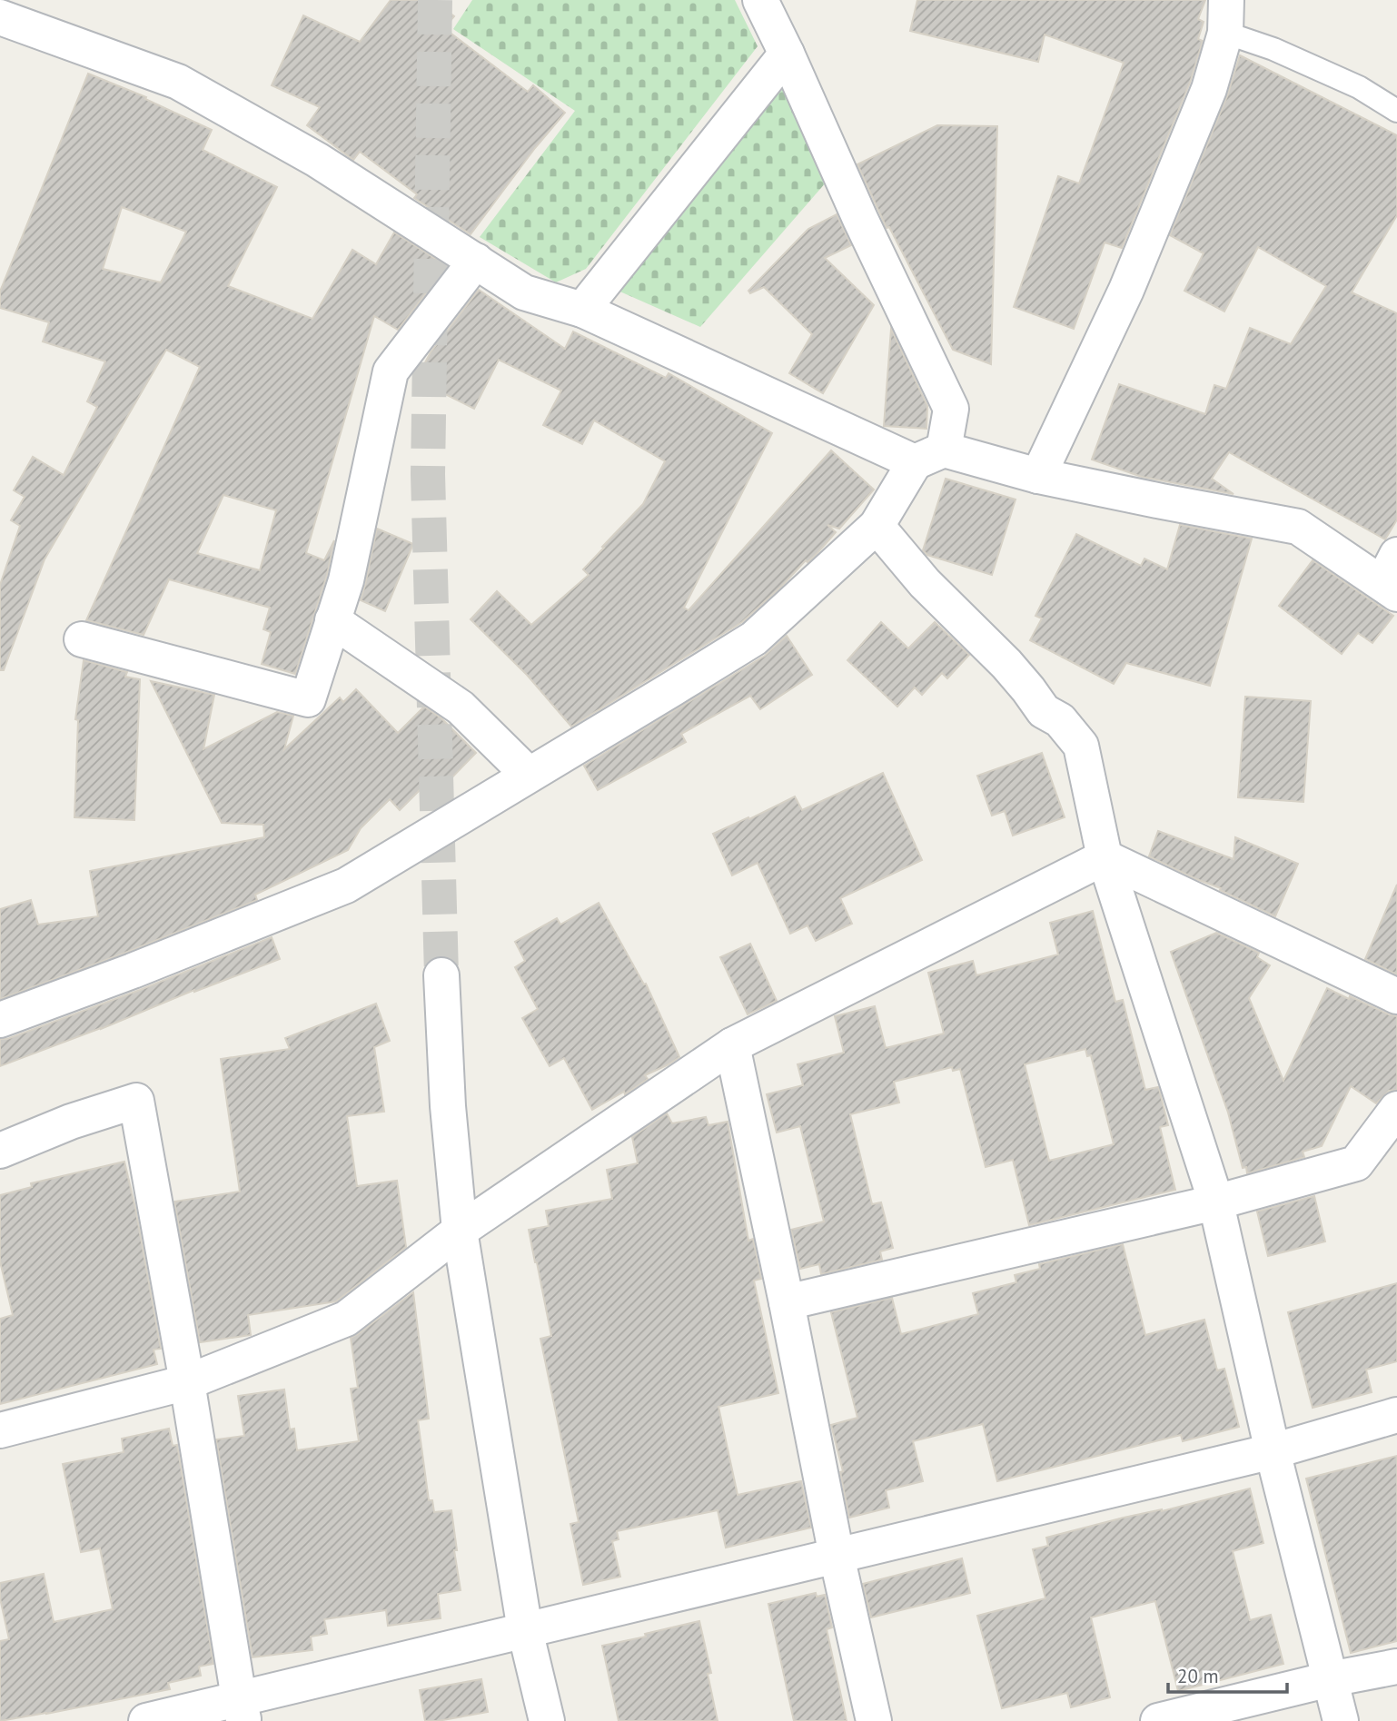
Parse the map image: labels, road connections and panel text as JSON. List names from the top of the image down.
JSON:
{
  "scale_bar": "20 m"
}
